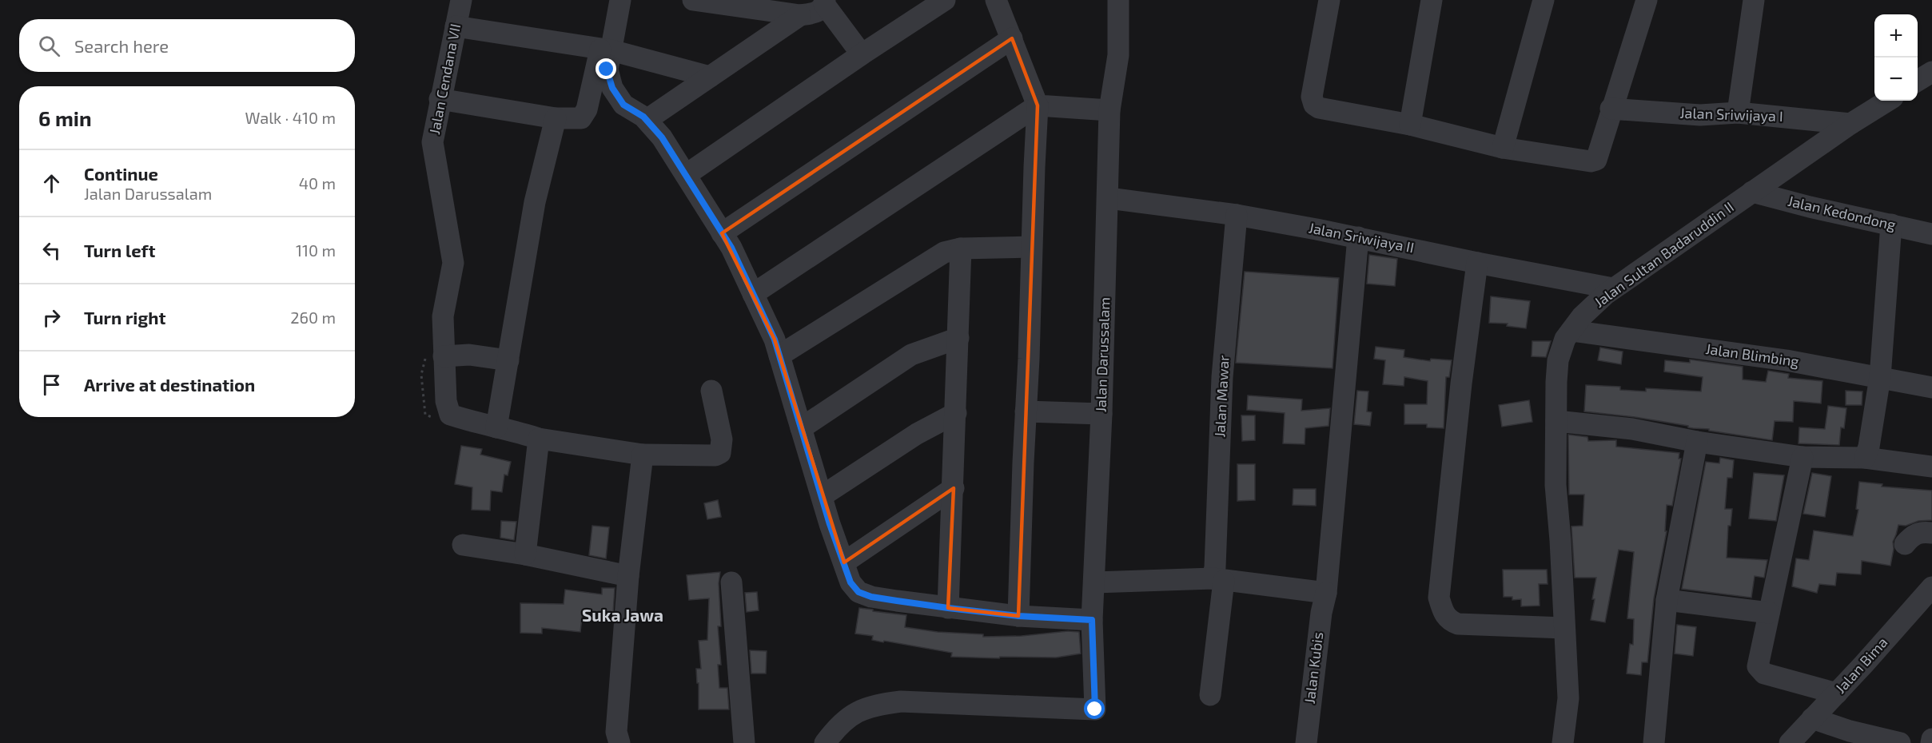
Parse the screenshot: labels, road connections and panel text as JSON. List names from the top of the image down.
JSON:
{
  "streets": {
    "street": [
      "Jalan Cendana VII",
      "Jalan Sriwijaya I",
      "Jalan Kedondong",
      "Jalan Sriwijaya II",
      "Jalan Sultan Badaruddin II",
      "Jalan Darussalam",
      "Jalan Blimbing",
      "Jalan Mawar",
      "Jalan Bima",
      "Jalan Kubis"
    ]
  },
  "crossings": [
    ["Jalan Sriwijaya I", "Jalan Sultan Badaruddin II"],
    ["Jalan Kedondong", "Jalan Sultan Badaruddin II"],
    ["Jalan Sriwijaya II", "Jalan Sultan Badaruddin II"],
    ["Jalan Sriwijaya II", "Jalan Darussalam"],
    ["Jalan Sriwijaya II", "Jalan Mawar"],
    ["Jalan Sriwijaya II", "Jalan Kubis"],
    ["Jalan Sultan Badaruddin II", "Jalan Blimbing"]
  ],
  "districts": ["Suka Jawa"],
  "page": {
    "map_buttons": ["+", "−"],
    "search": "Search here",
    "heading": ["6 min", "Walk · 410 m"],
    "list": [
      ["Continue", "Jalan Darussalam", "40 m"],
      ["Turn left", "110 m"],
      ["Turn right", "260 m"],
      "Arrive at destination"
    ]
  }
}
